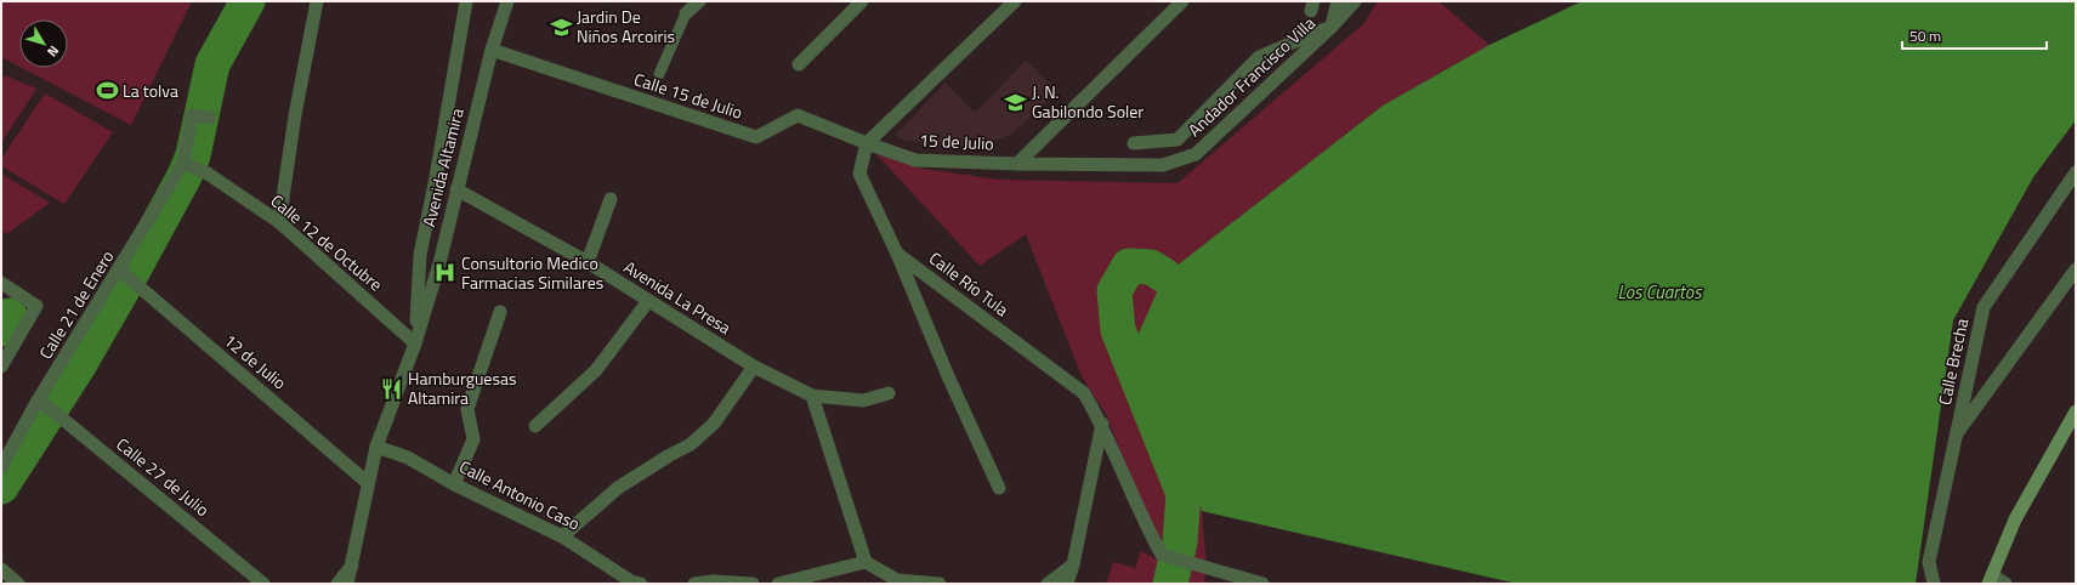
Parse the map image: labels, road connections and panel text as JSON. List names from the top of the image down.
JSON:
{
  "streets": {
    "street": [
      "Andador Francisco Villa",
      "Calle 15 de Julio",
      "15 de Julio",
      "Avenida Altamira",
      "Calle 12 de Octubre",
      "Calle Río Tula",
      "Avenida La Presa",
      "Calle 21 de Enero",
      "12 de Julio",
      "Calle Brecha",
      "Calle 27 de Julio",
      "Calle Antonio Caso"
    ]
  },
  "crossings": [
    ["Andador Francisco Villa", "15 de Julio"],
    ["Calle 15 de Julio", "15 de Julio"],
    ["Calle 15 de Julio", "Avenida Altamira"],
    ["Calle 15 de Julio", "Calle Río Tula"],
    ["15 de Julio", "Calle Río Tula"],
    ["Avenida Altamira", "Calle 12 de Octubre"],
    ["Avenida Altamira", "Avenida La Presa"],
    ["Avenida Altamira", "12 de Julio"],
    ["Avenida Altamira", "Calle Antonio Caso"],
    ["Calle 12 de Octubre", "Calle 21 de Enero"],
    ["Calle 21 de Enero", "12 de Julio"],
    ["Calle 21 de Enero", "Calle 27 de Julio"]
  ],
  "water": ["Los Cuartos"],
  "places": {
    "school or university": ["Jardin De Niños Arcoiris", "J. N. Gabilondo Soler"],
    "sports": ["La tolva"],
    "hospital": ["Consultorio Medico Farmacias Similares"],
    "restaurant": ["Hamburguesas Altamira"]
  },
  "scale_bar": "50 m",
  "north": "bottom right"
}
